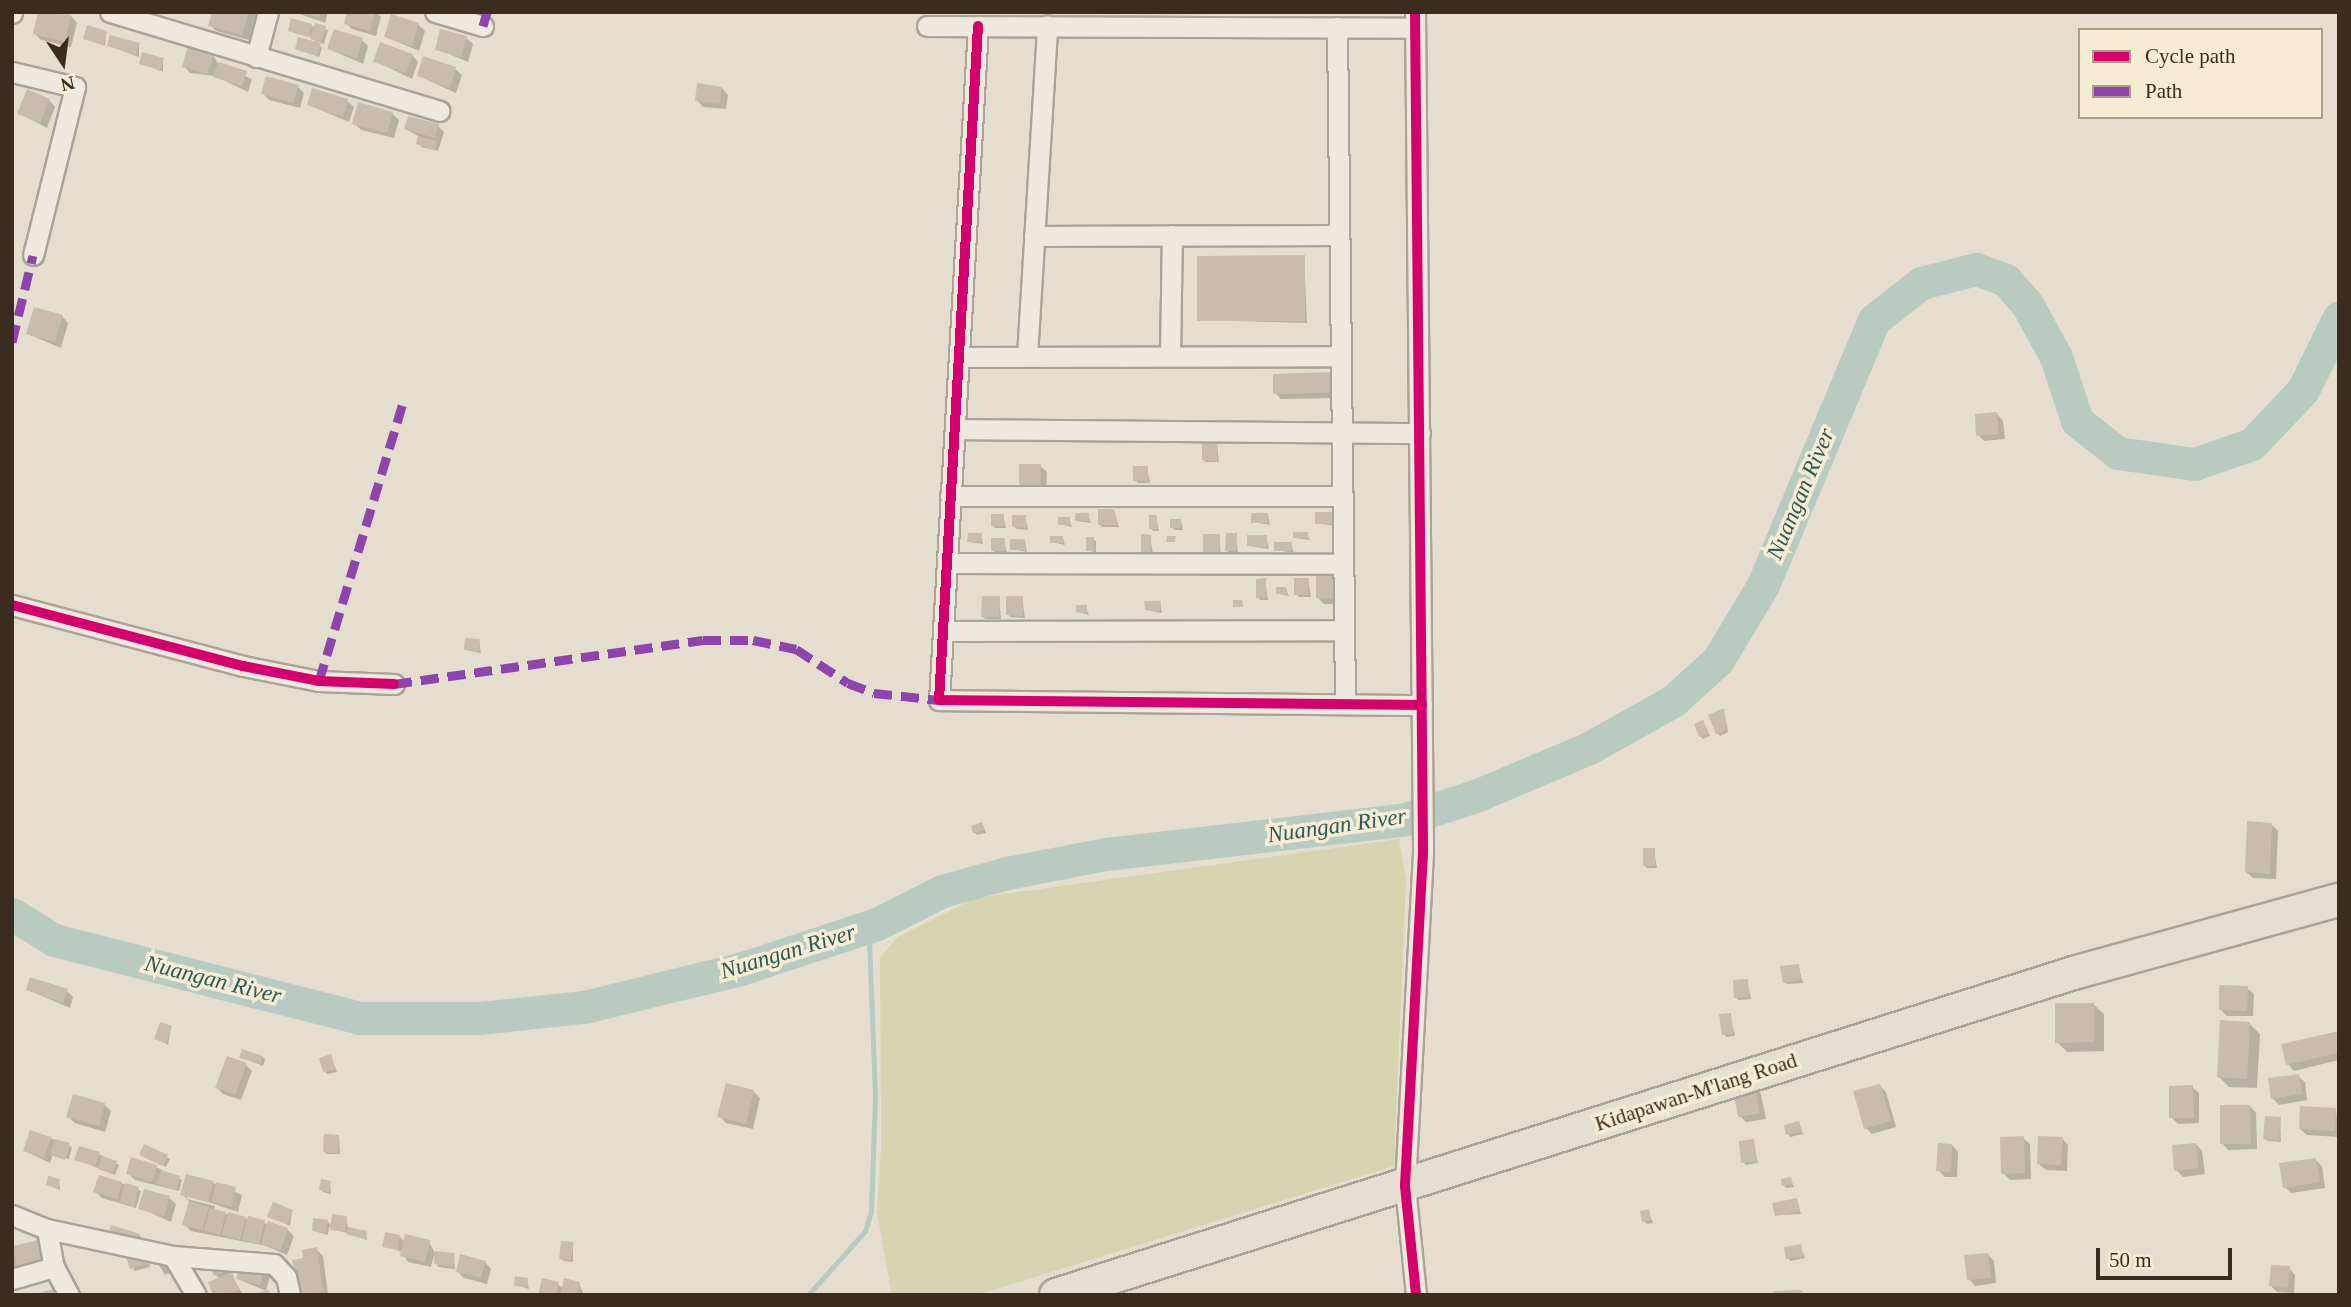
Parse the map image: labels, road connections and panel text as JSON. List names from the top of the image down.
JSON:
{
  "streets": {
    "main road": ["Kidapawan-M'lang Road"]
  },
  "water": ["Nuangan River"],
  "legend": ["Cycle path", "Path"],
  "scale_bar": "50 m",
  "north": "bottom"
}
